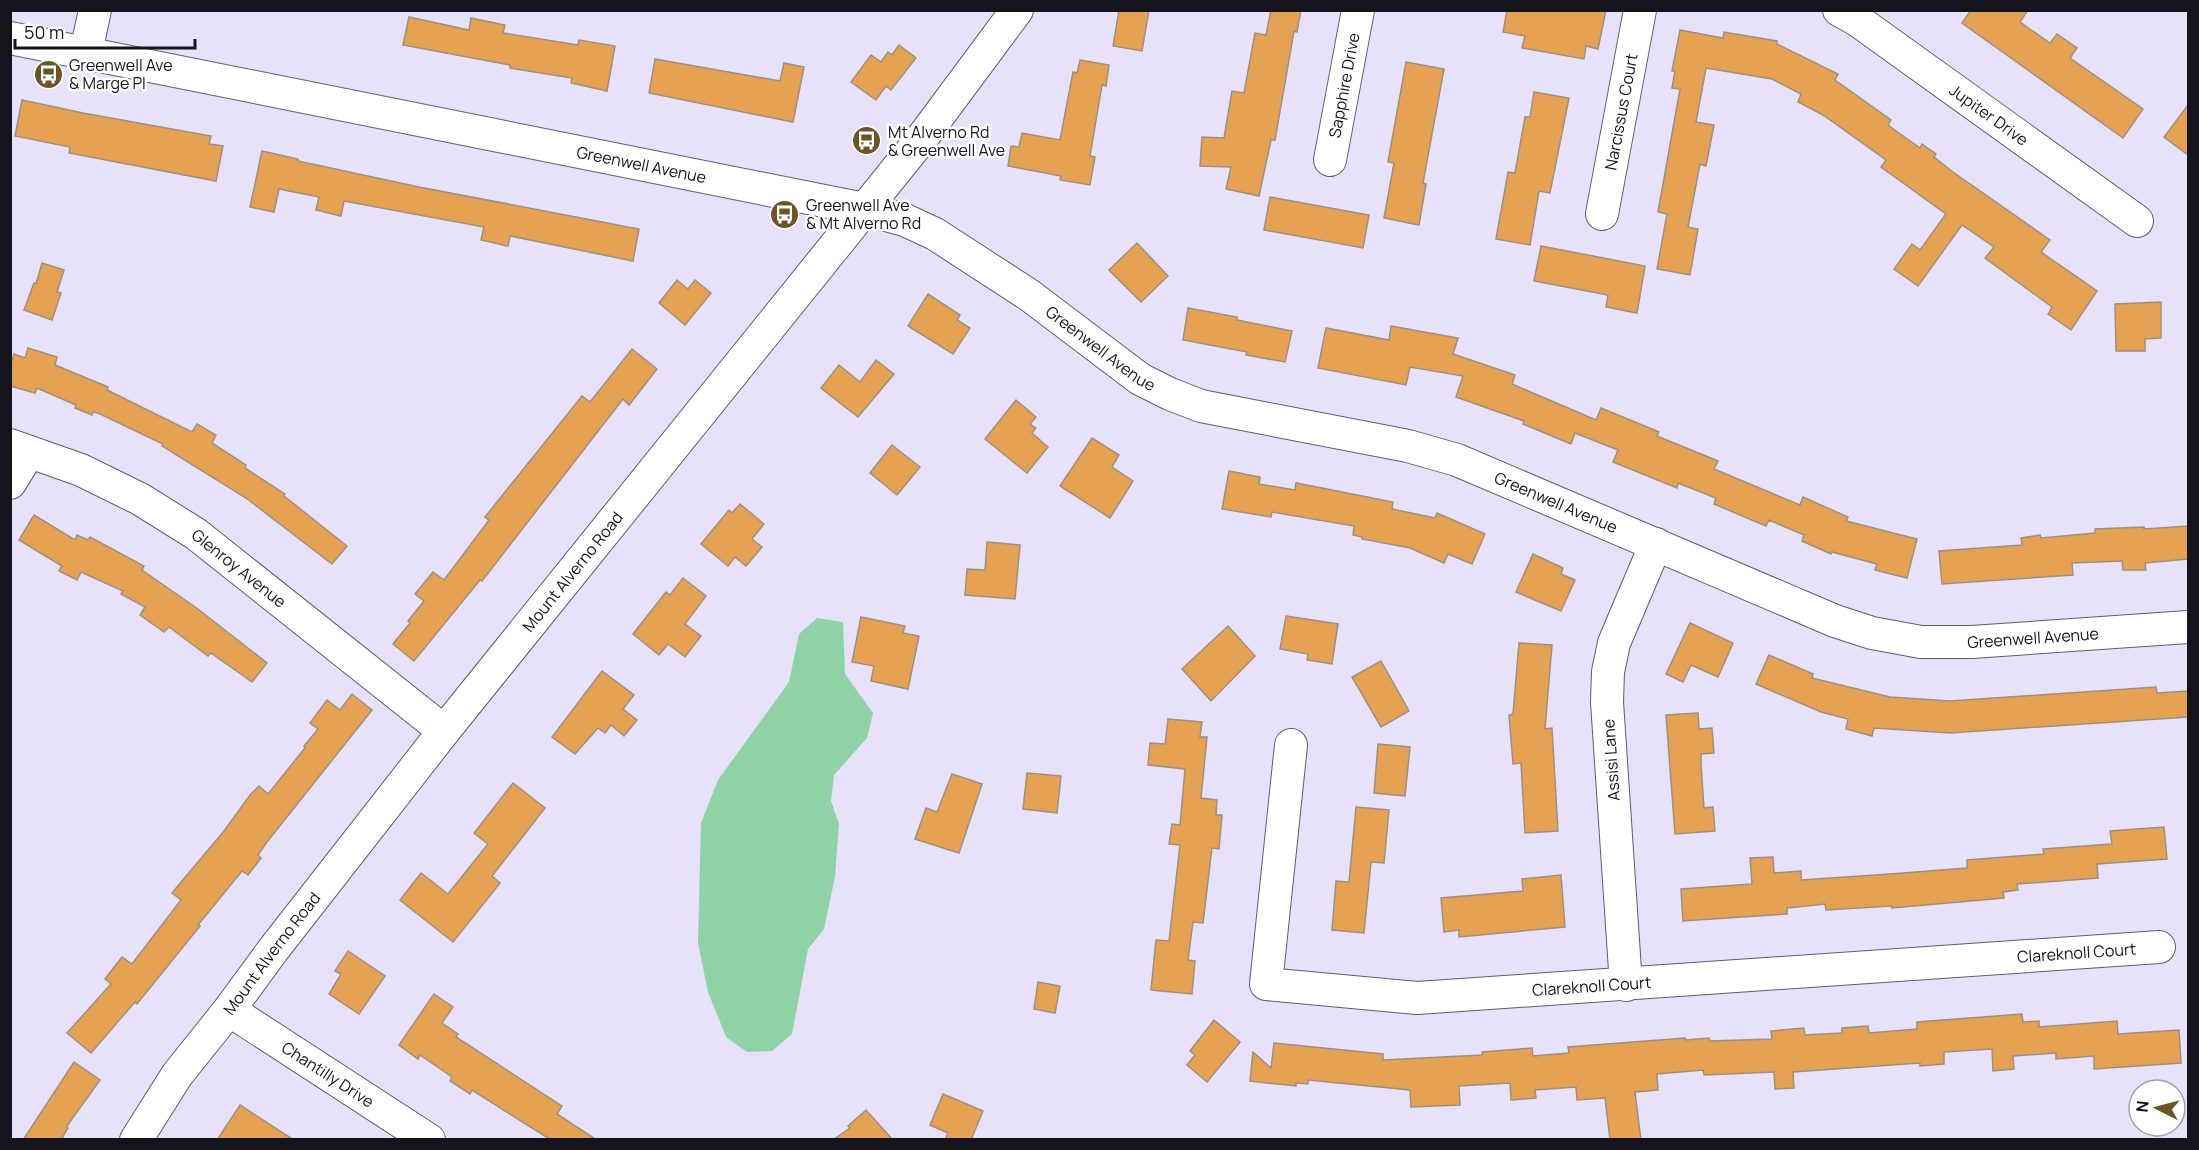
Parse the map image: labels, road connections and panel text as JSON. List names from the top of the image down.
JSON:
{
  "streets": {
    "street": [
      "Sapphire Drive",
      "Narcissus Court",
      "Jupiter Drive",
      "Greenwell Avenue",
      "Glenroy Avenue",
      "Mount Alverno Road",
      "Assisi Lane",
      "Clareknoll Court",
      "Chantilly Drive"
    ]
  },
  "crossings": [
    ["Greenwell Avenue", "Mount Alverno Road"],
    ["Greenwell Avenue", "Assisi Lane"],
    ["Glenroy Avenue", "Mount Alverno Road"],
    ["Mount Alverno Road", "Chantilly Drive"],
    ["Assisi Lane", "Clareknoll Court"]
  ],
  "places": {
    "bus stop": ["Greenwell Ave & Marge Pl", "Mt Alverno Rd & Greenwell Ave", "Greenwell Ave & Mt Alverno Rd"]
  },
  "scale_bar": "50 m",
  "north": "left"
}
